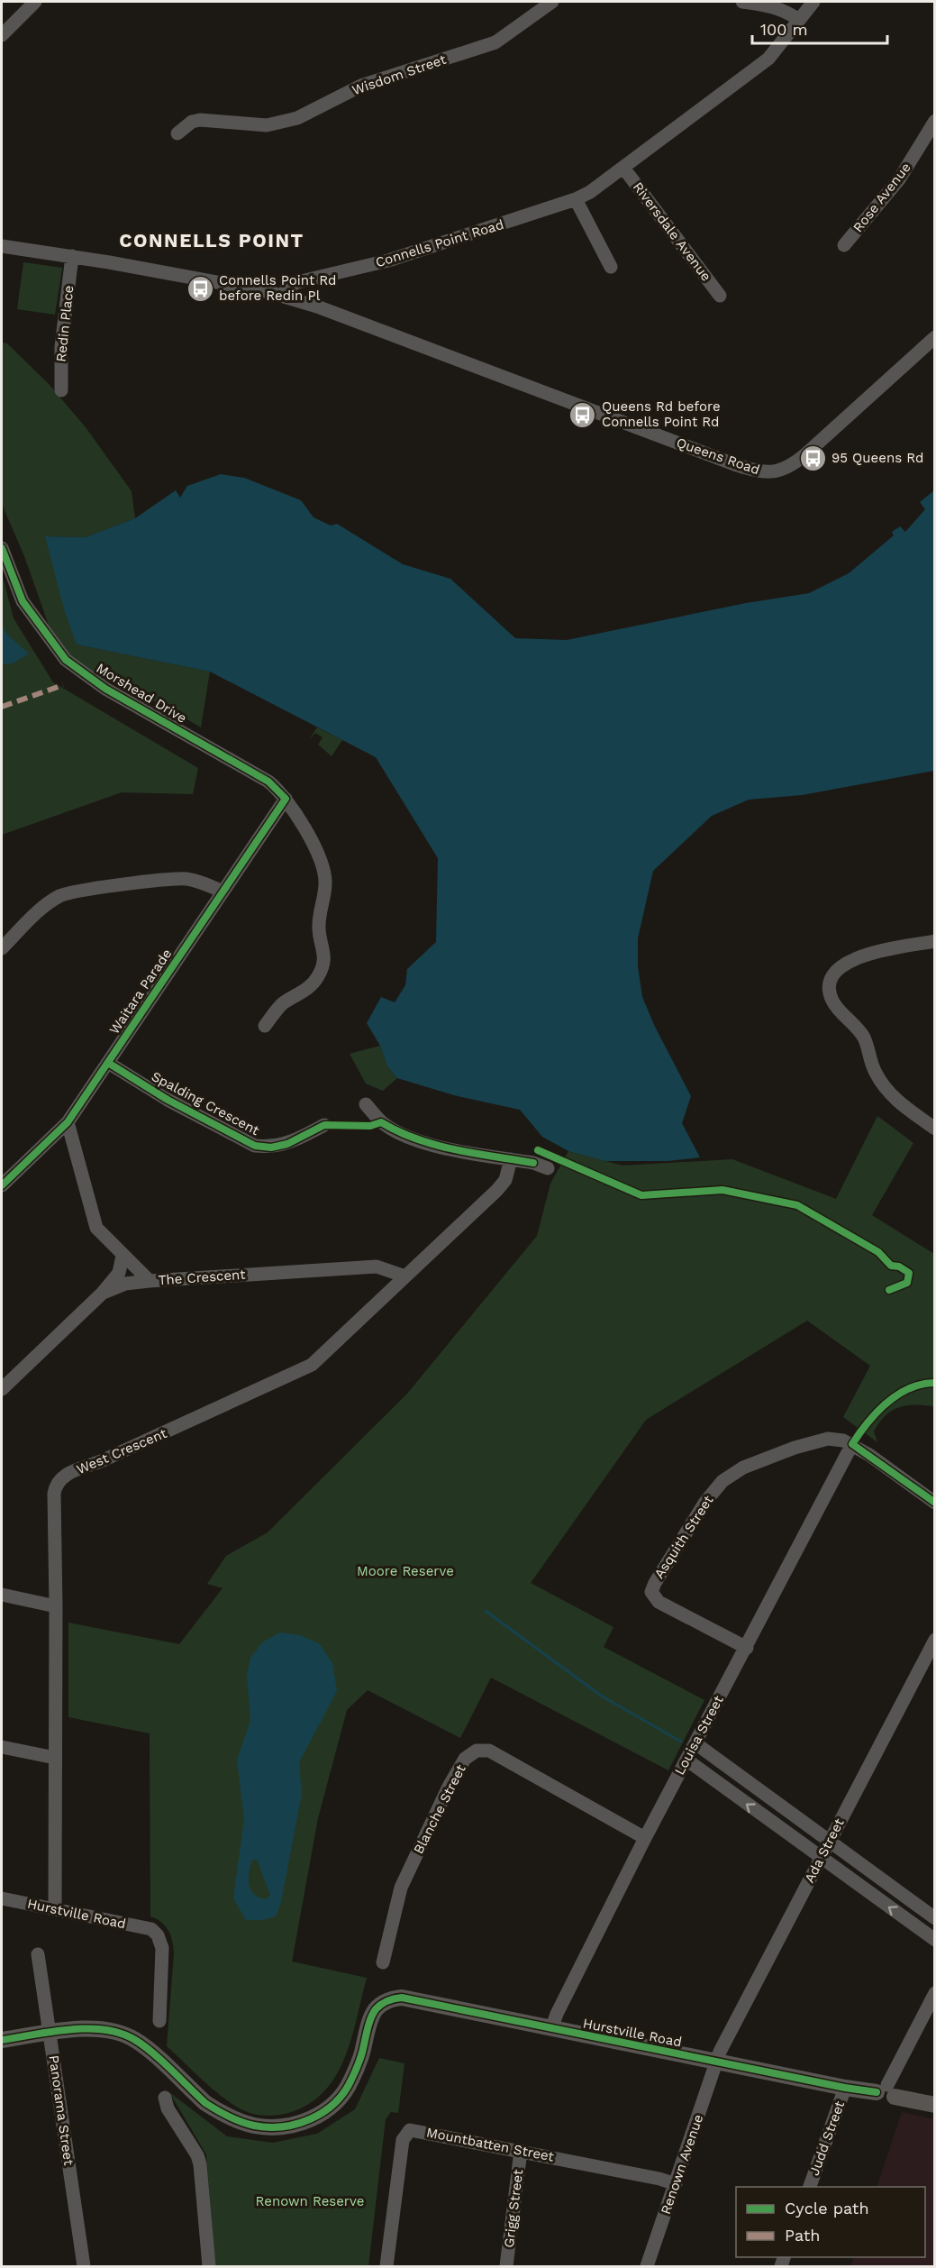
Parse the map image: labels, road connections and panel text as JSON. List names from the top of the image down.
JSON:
{
  "streets": {
    "main road": ["Hurstville Road"],
    "street": [
      "Wisdom Street",
      "Rose Avenue",
      "Riversdale Avenue",
      "Connells Point Road",
      "Redin Place",
      "Queens Road",
      "Morshead Drive",
      "Waitara Parade",
      "Spalding Crescent",
      "The Crescent",
      "West Crescent",
      "Asquith Street",
      "Louisa Street",
      "Blanche Street",
      "Ada Street",
      "Panorama Street",
      "Judd Street",
      "Mountbatten Street",
      "Renown Avenue",
      "Grigg Street"
    ]
  },
  "crossings": [
    ["Riversdale Avenue", "Connells Point Road"],
    ["Connells Point Road", "Queens Road"],
    ["Morshead Drive", "Waitara Parade"],
    ["Waitara Parade", "Spalding Crescent"],
    ["Waitara Parade", "The Crescent"],
    ["The Crescent", "West Crescent"],
    ["West Crescent", "Hurstville Road"],
    ["Asquith Street", "Louisa Street"],
    ["Louisa Street", "Blanche Street"],
    ["Louisa Street", "Hurstville Road"],
    ["Ada Street", "Hurstville Road"],
    ["Ada Street", "Renown Avenue"],
    ["Hurstville Road", "Panorama Street"],
    ["Hurstville Road", "Judd Street"],
    ["Hurstville Road", "Renown Avenue"],
    ["Mountbatten Street", "Renown Avenue"],
    ["Mountbatten Street", "Grigg Street"]
  ],
  "districts": ["CONNELLS POINT"],
  "parks": ["Moore Reserve", "Renown Reserve"],
  "places": {
    "bus stop": ["Connells Point Rd before Redin Pl", "Queens Rd before Connells Point Rd", "95 Queens Rd"]
  },
  "legend": ["Cycle path", "Path"],
  "scale_bar": "100 m"
}
